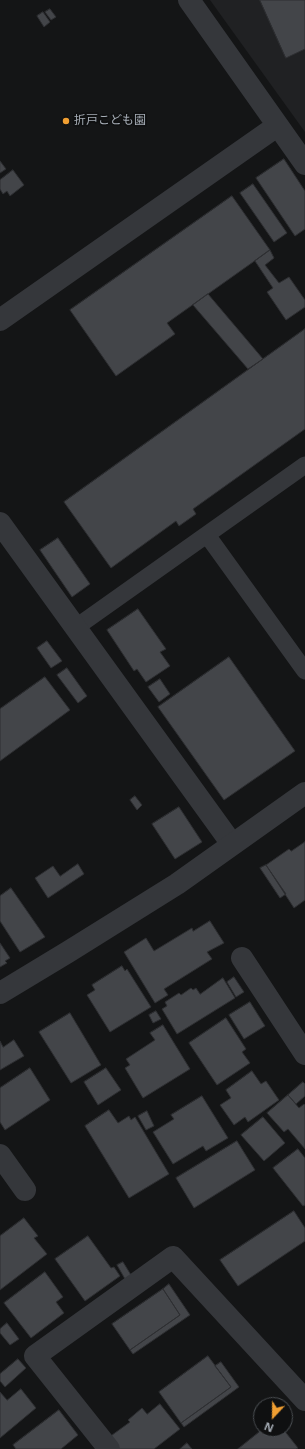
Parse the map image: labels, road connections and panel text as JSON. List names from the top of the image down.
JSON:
{
  "places": ["折戸こども園"],
  "north": "bottom"
}
